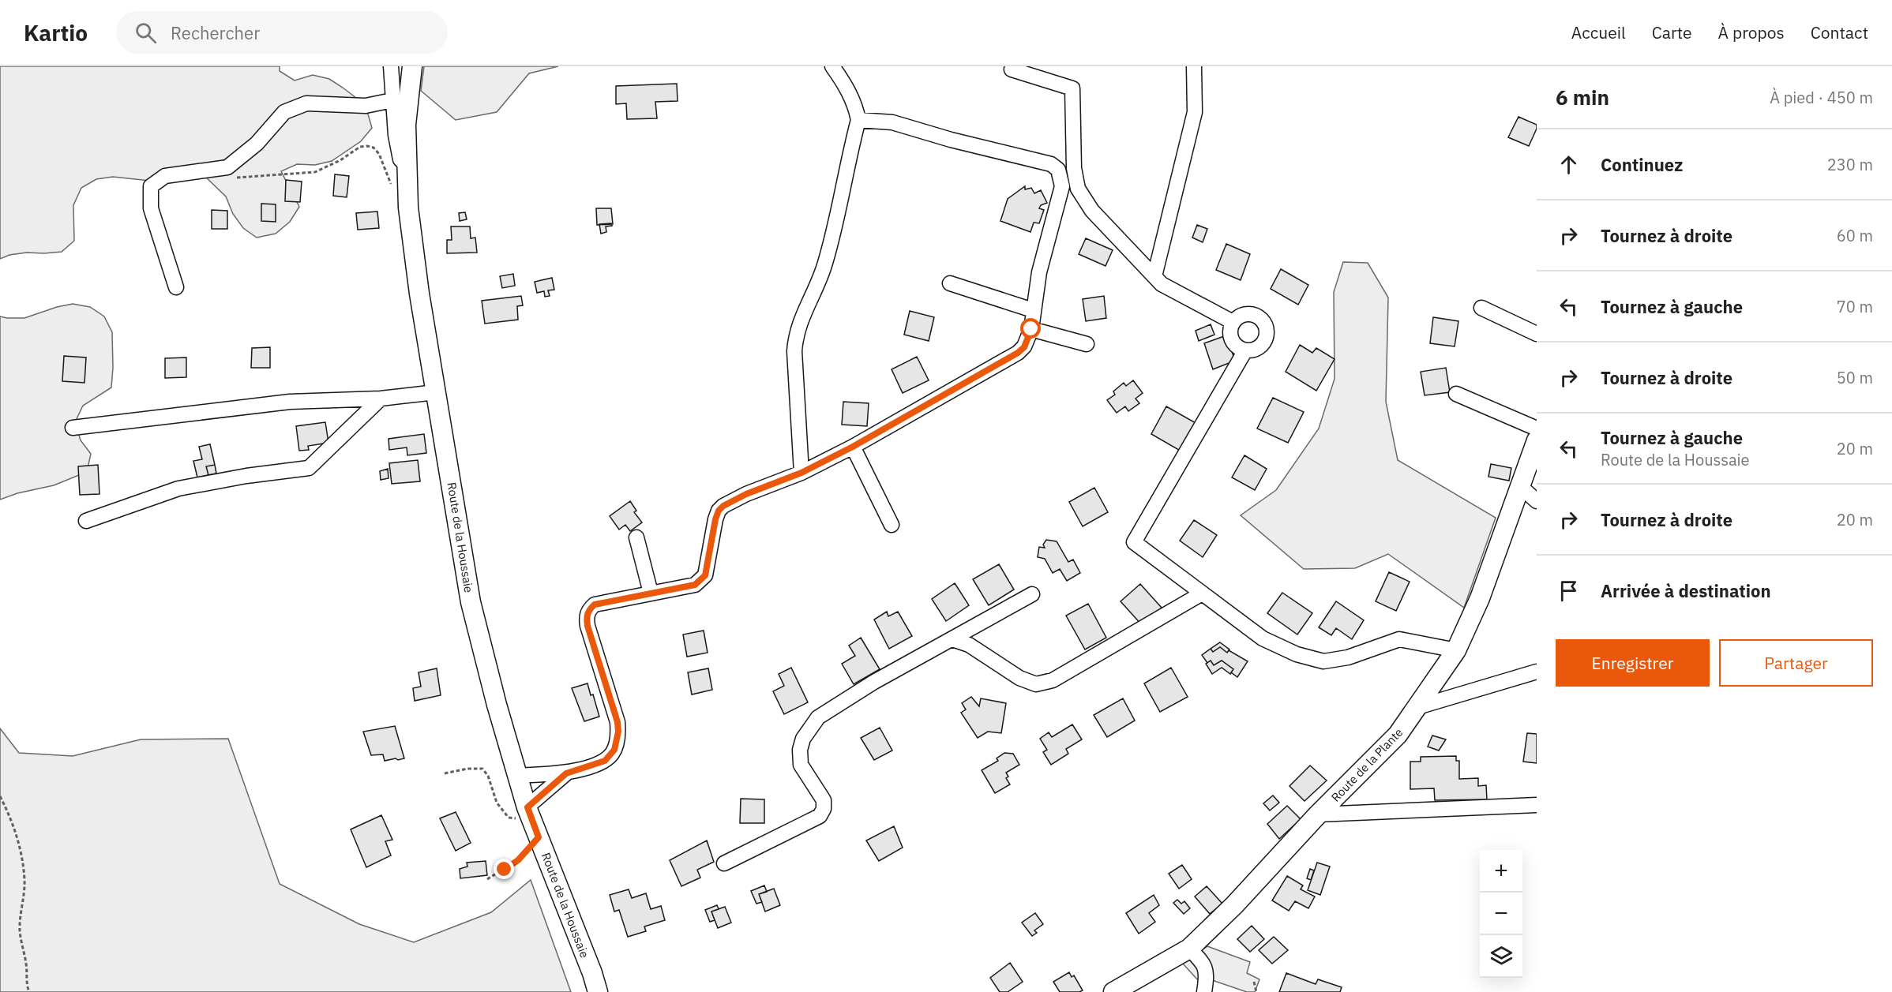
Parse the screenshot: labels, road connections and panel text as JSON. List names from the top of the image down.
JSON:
{
  "streets": {
    "main road": ["Route de la Houssaie", "Route de la Plante"]
  },
  "page": {
    "header": "Kartio",
    "search": "Rechercher",
    "nav": [
      "Accueil",
      "Carte",
      "À propos",
      "Contact"
    ],
    "heading": ["6 min", "À pied · 450 m"],
    "list": [
      ["Continuez", "230 m"],
      ["Tournez à droite", "60 m"],
      ["Tournez à gauche", "70 m"],
      ["Tournez à droite", "50 m"],
      ["Tournez à gauche", "Route de la Houssaie", "20 m"],
      ["Tournez à droite", "20 m"],
      "Arrivée à destination"
    ],
    "buttons": ["Enregistrer", "Partager"],
    "map_buttons": ["+", "−"]
  }
}
